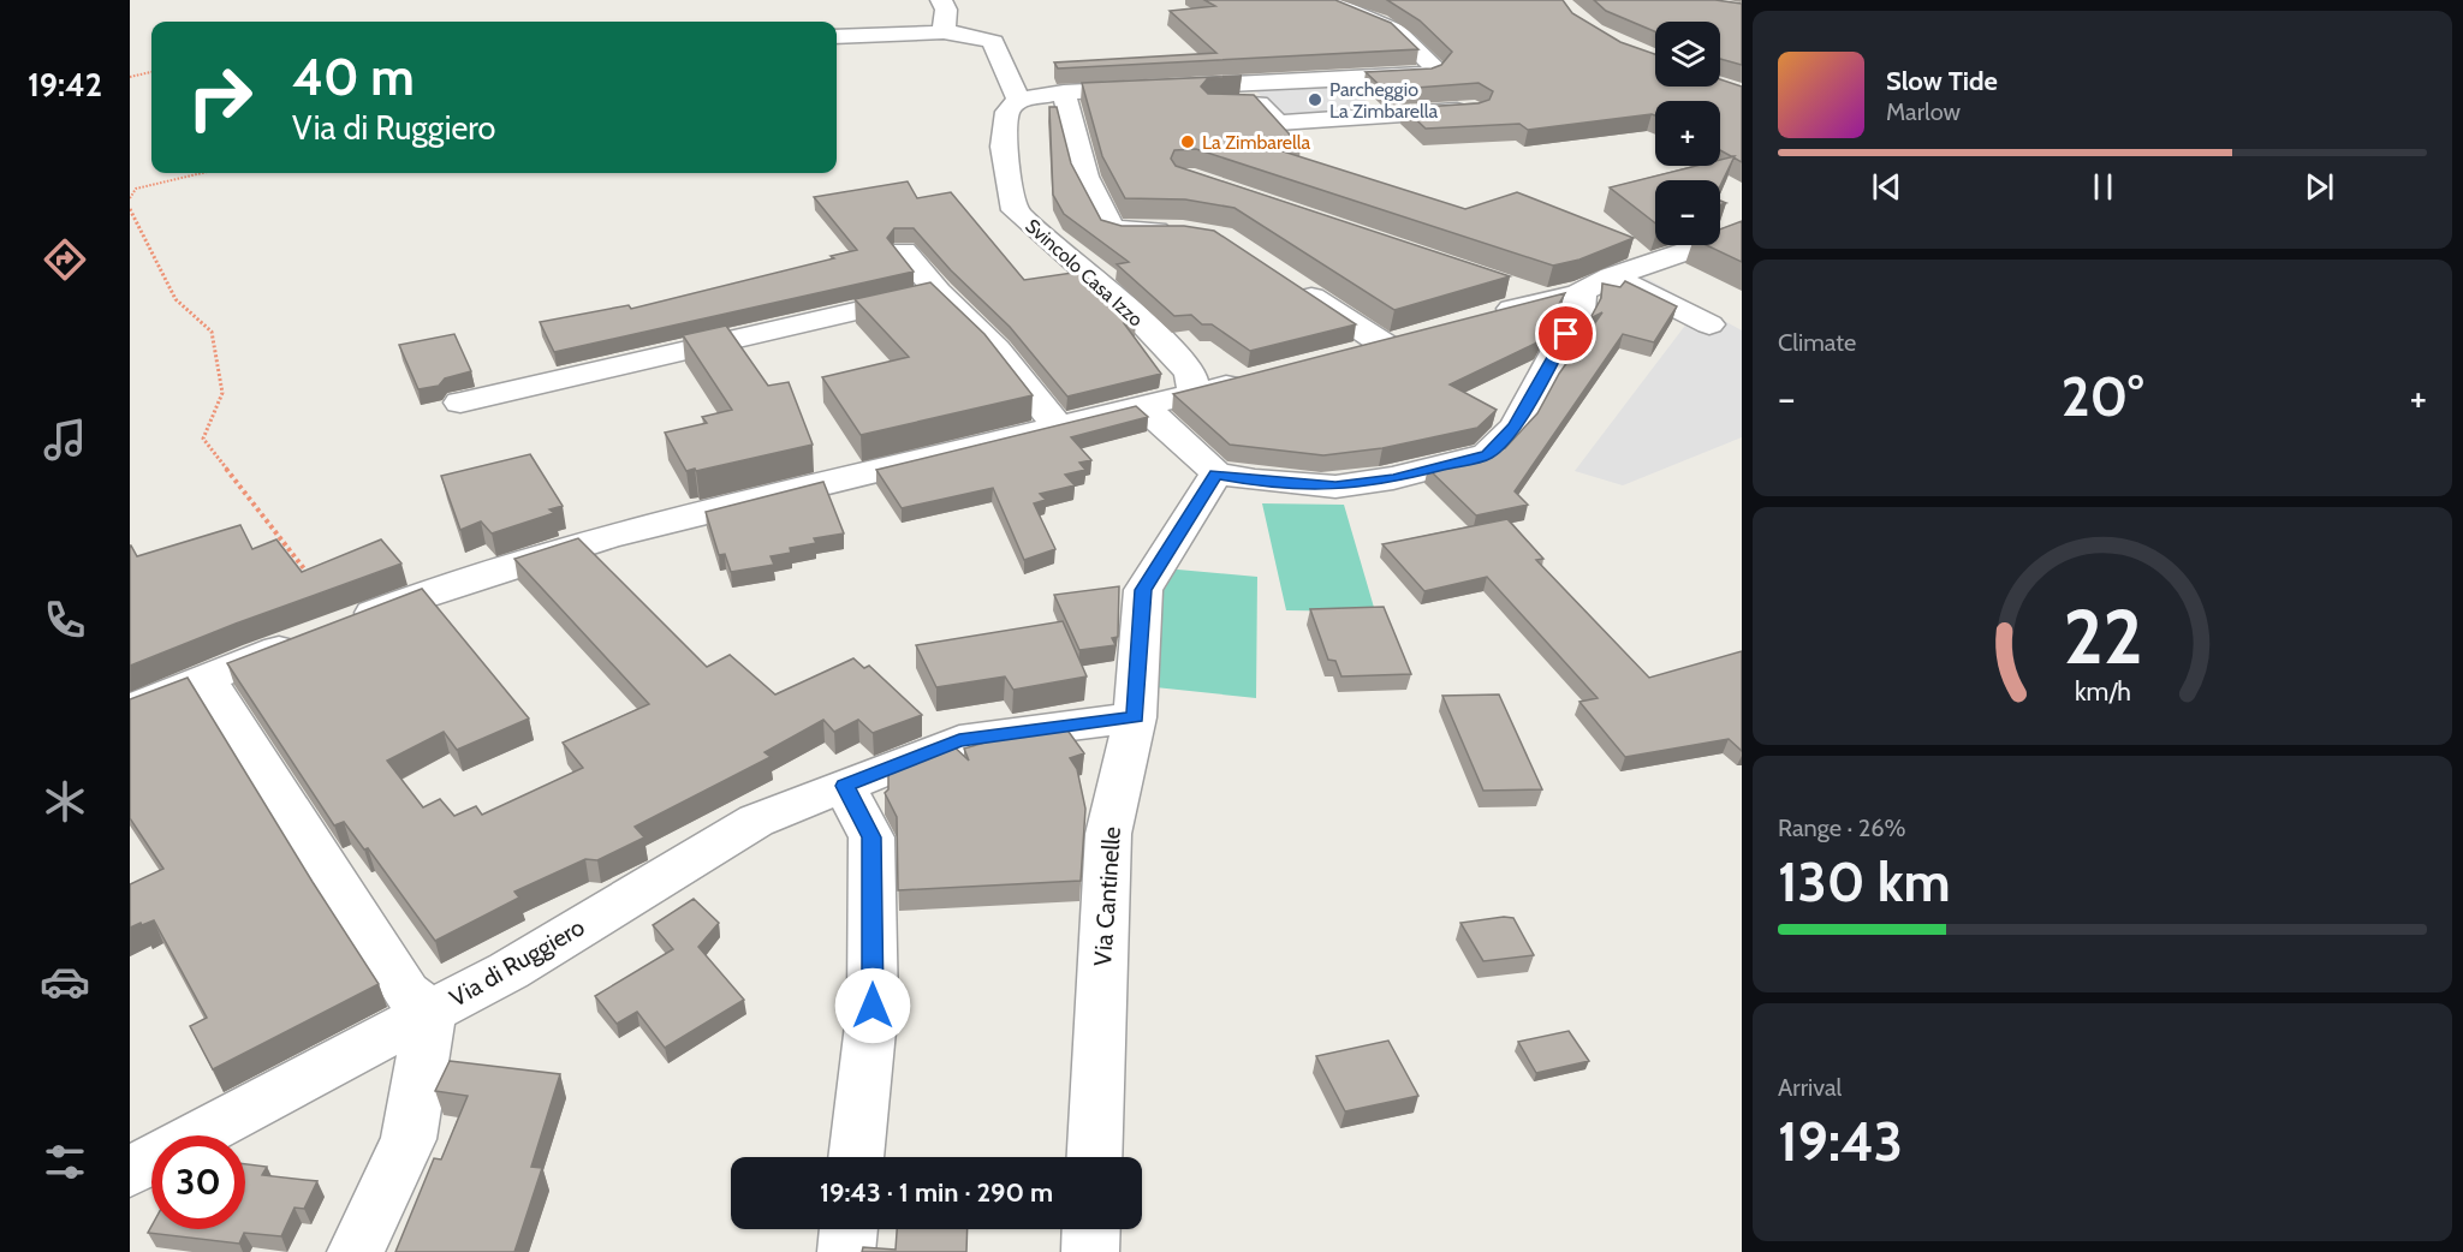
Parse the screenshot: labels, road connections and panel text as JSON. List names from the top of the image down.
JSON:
{
  "streets": {
    "street": ["Svincolo Casa Izzo", "Via Cantinelle", "Via di Ruggiero"]
  },
  "crossings": [
    ["Via Cantinelle", "Via di Ruggiero"]
  ],
  "places": ["Parcheggio La Zimbarella", "La Zimbarella"],
  "page": {
    "tabs": "19:42",
    "map_buttons": ["+", "−"],
    "turn": ["40 m", "Via di Ruggiero"],
    "song": ["Slow Tide", "Marlow"],
    "tile": [
      "Climate",
      ["Range · 26%", "130 km"],
      ["Arrival", "19:43"]
    ],
    "heat": ["−", "20°", "+"],
    "limit": "30",
    "trip": "19:43 · 1 min · 290 m",
    "gauge": ["22", "km/h"]
  }
}
